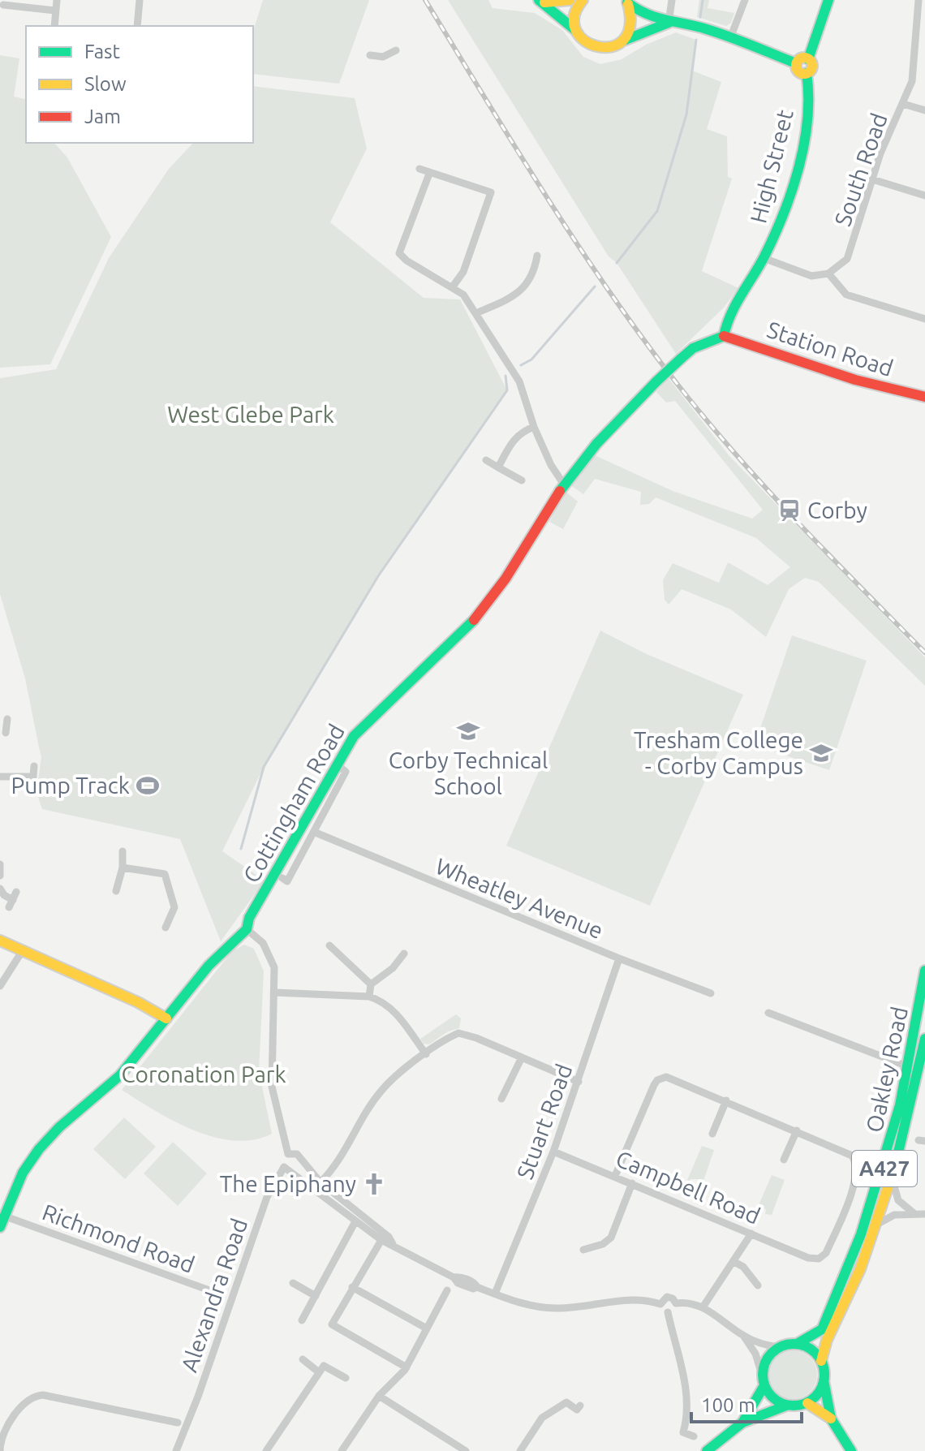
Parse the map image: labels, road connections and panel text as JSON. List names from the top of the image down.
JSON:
{
  "streets": {
    "main road": [
      "High Street",
      "Station Road",
      "Cottingham Road",
      "Oakley Road",
      "A427"
    ],
    "street": [
      "South Road",
      "Wheatley Avenue",
      "Stuart Road",
      "Campbell Road",
      "Richmond Road",
      "Alexandra Road"
    ]
  },
  "crossings": [
    ["High Street", "Station Road"],
    ["High Street", "Cottingham Road"],
    ["Station Road", "Cottingham Road"],
    ["Cottingham Road", "Richmond Road"],
    ["Wheatley Avenue", "Stuart Road"],
    ["Stuart Road", "Campbell Road"]
  ],
  "parks": ["West Glebe Park", "Coronation Park"],
  "places": {
    "station": ["Corby"],
    "school or university": ["Corby Technical School", "Tresham College - Corby Campus"],
    "sports": ["Pump Track"],
    "church": ["The Epiphany"]
  },
  "legend": ["Fast", "Slow", "Jam"],
  "scale_bar": "100 m"
}
